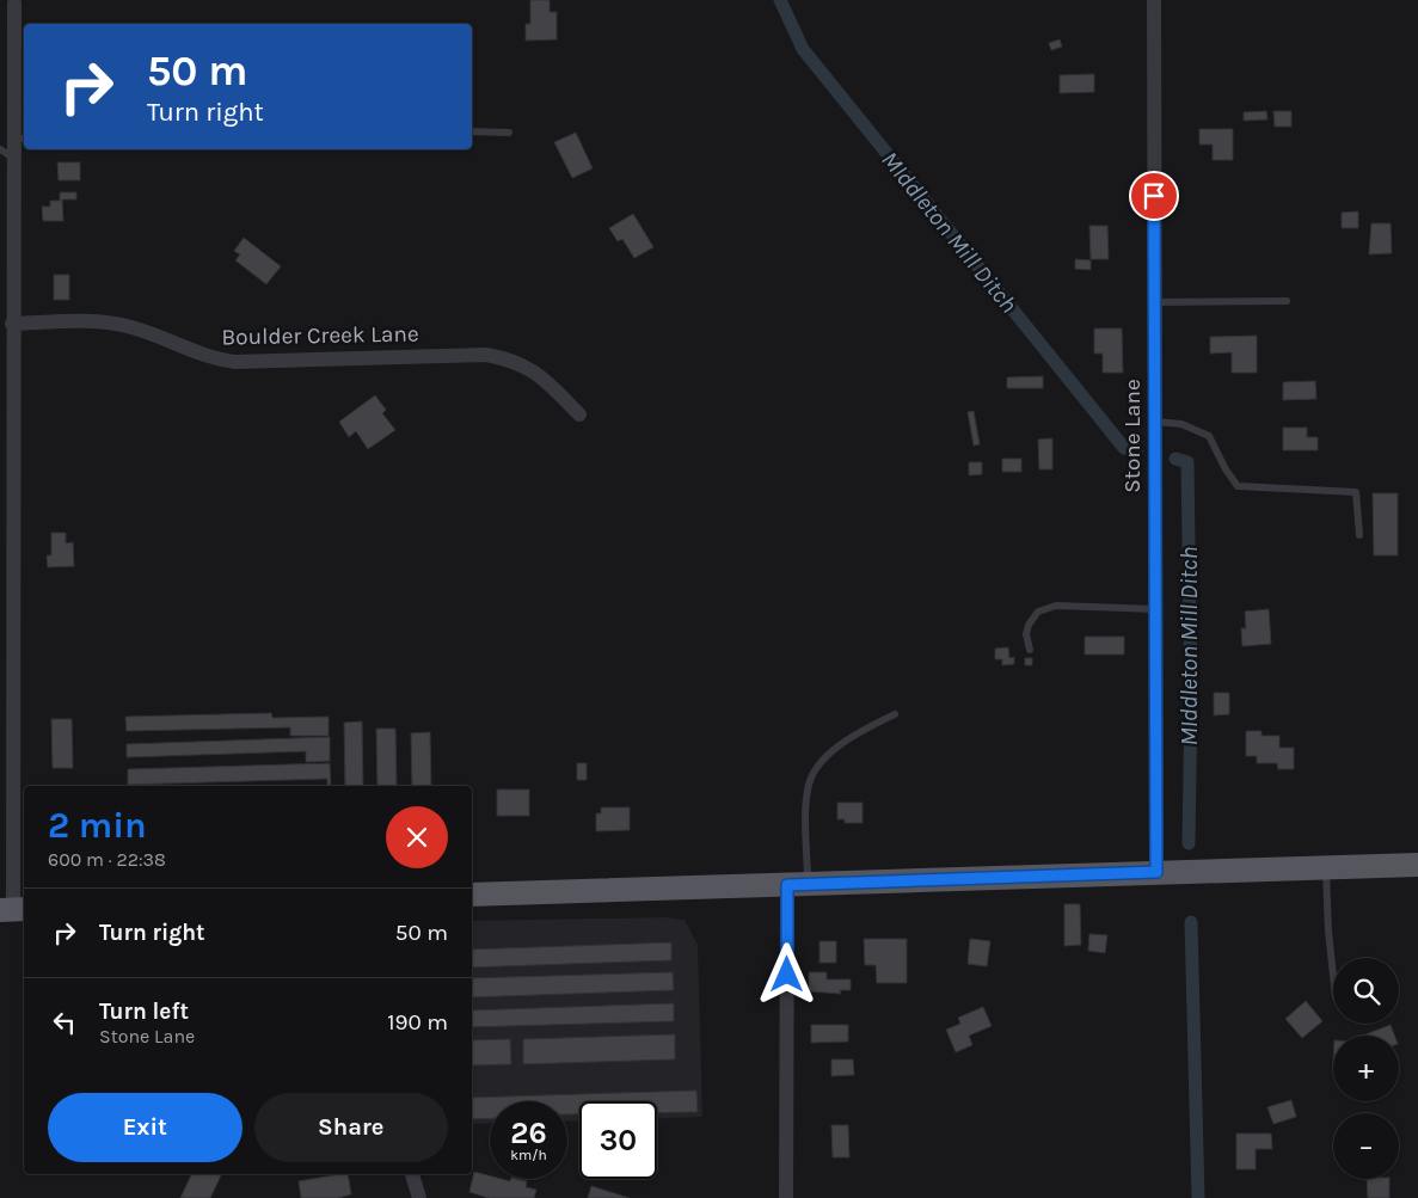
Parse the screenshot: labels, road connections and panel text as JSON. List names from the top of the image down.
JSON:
{
  "streets": {
    "street": ["Boulder Creek Lane", "Stone Lane"]
  },
  "water": ["MIddleton Mill Ditch"],
  "page": {
    "turn": ["50 m", "Turn right"],
    "heading": ["2 min", "600 m · 22:38"],
    "list": [
      {
        "name": "Turn right",
        "value": "50 m"
      },
      {
        "name": "Turn left",
        "note": "Stone Lane",
        "value": "190 m"
      }
    ],
    "map_buttons": ["+", "−"],
    "buttons": ["Exit", "Share"],
    "speed": "26 km/h",
    "limit": "30"
  }
}
